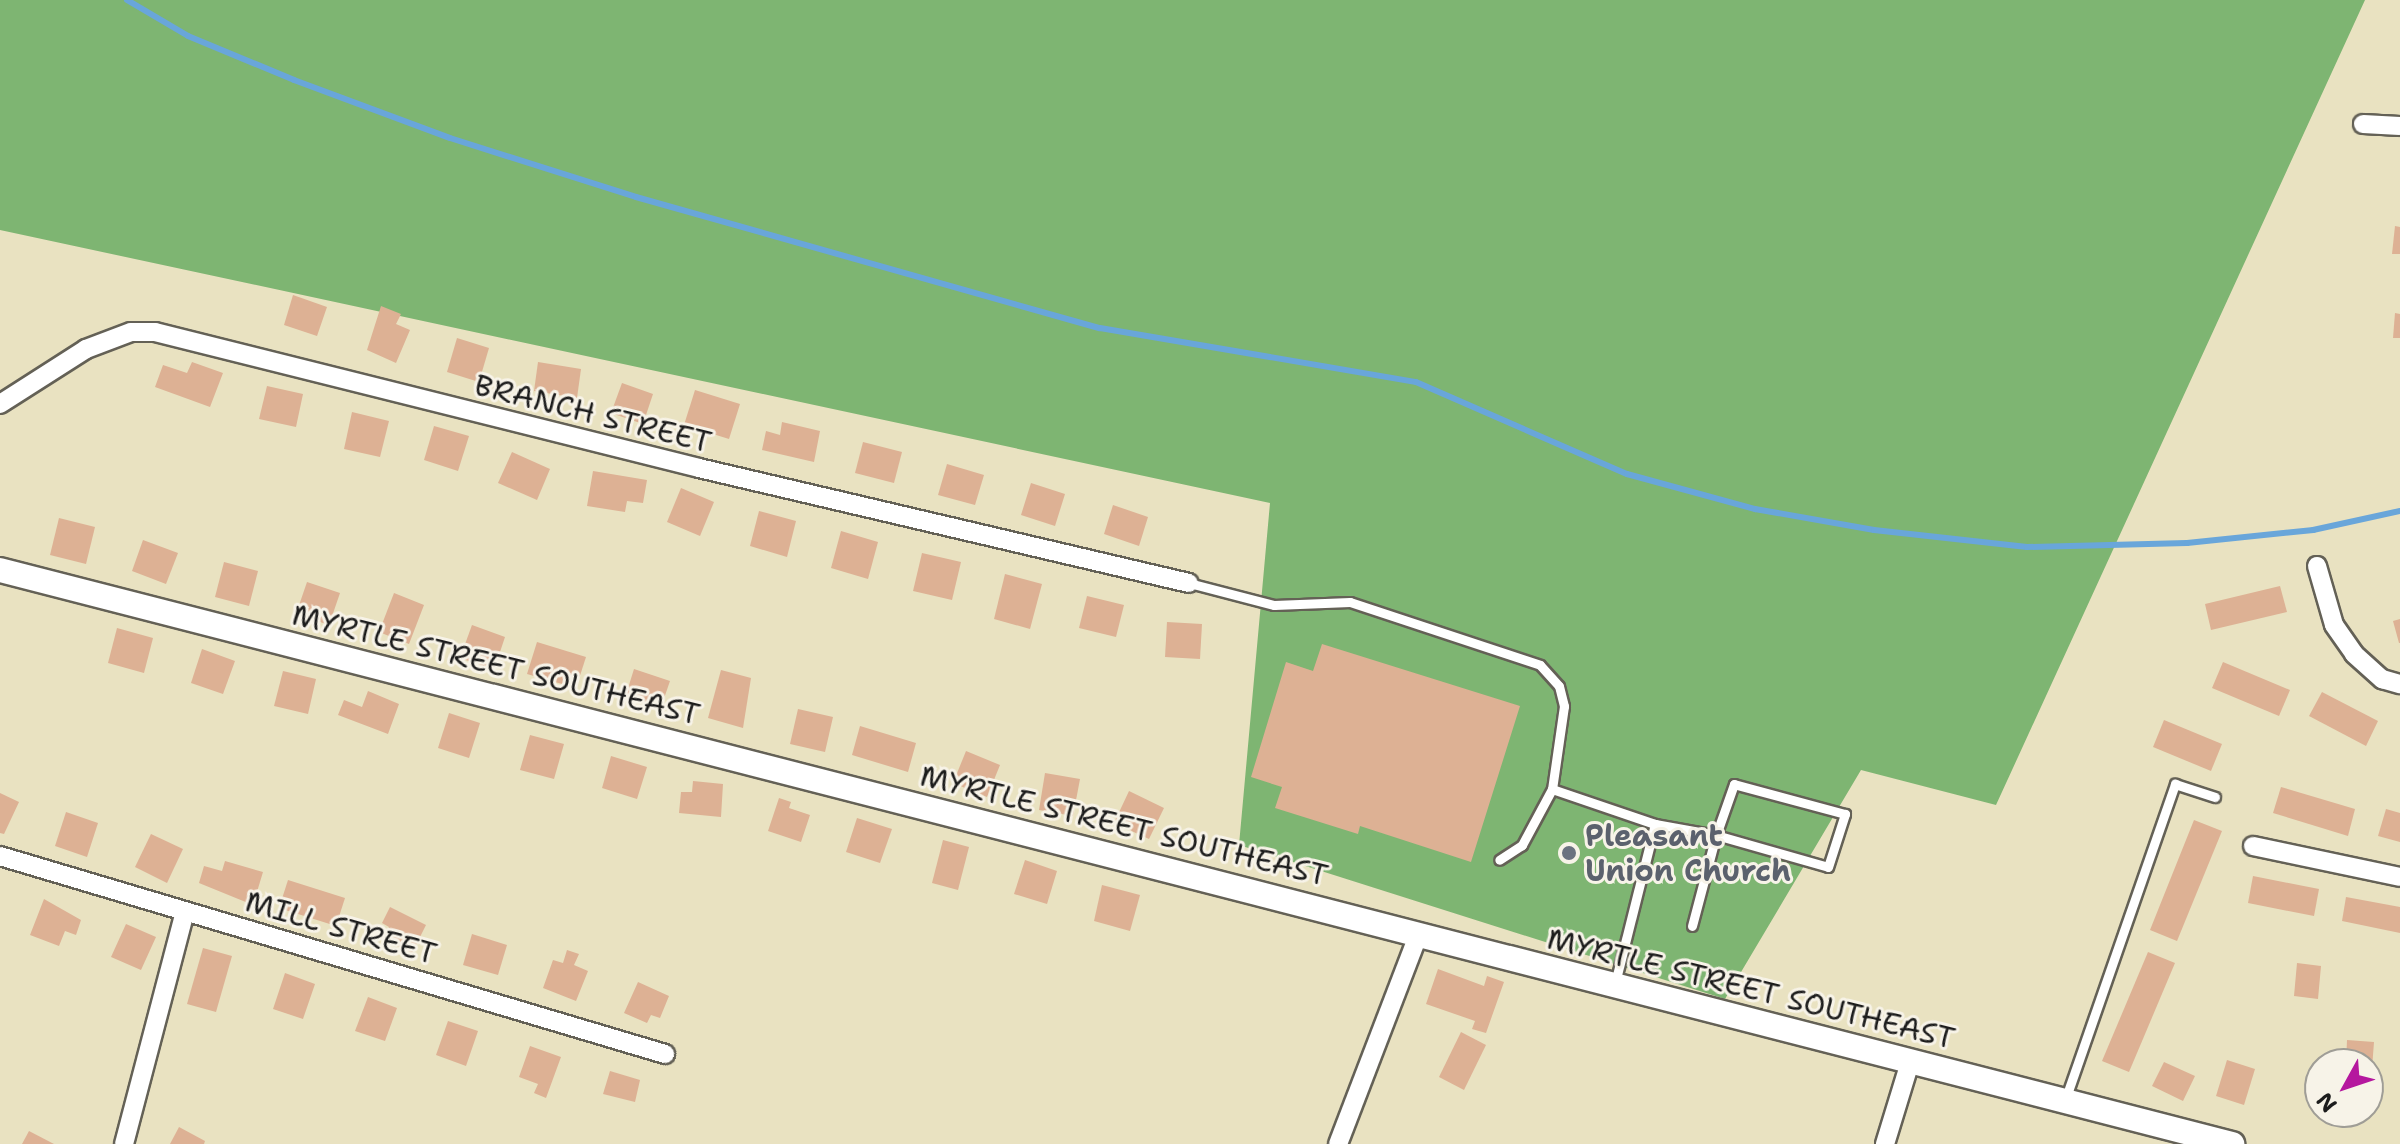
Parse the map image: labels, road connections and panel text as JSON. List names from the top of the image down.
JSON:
{
  "streets": {
    "street": ["BRANCH STREET", "MYRTLE STREET SOUTHEAST", "MILL STREET"]
  },
  "places": ["Pleasant Union Church"],
  "north": "bottom left"
}
